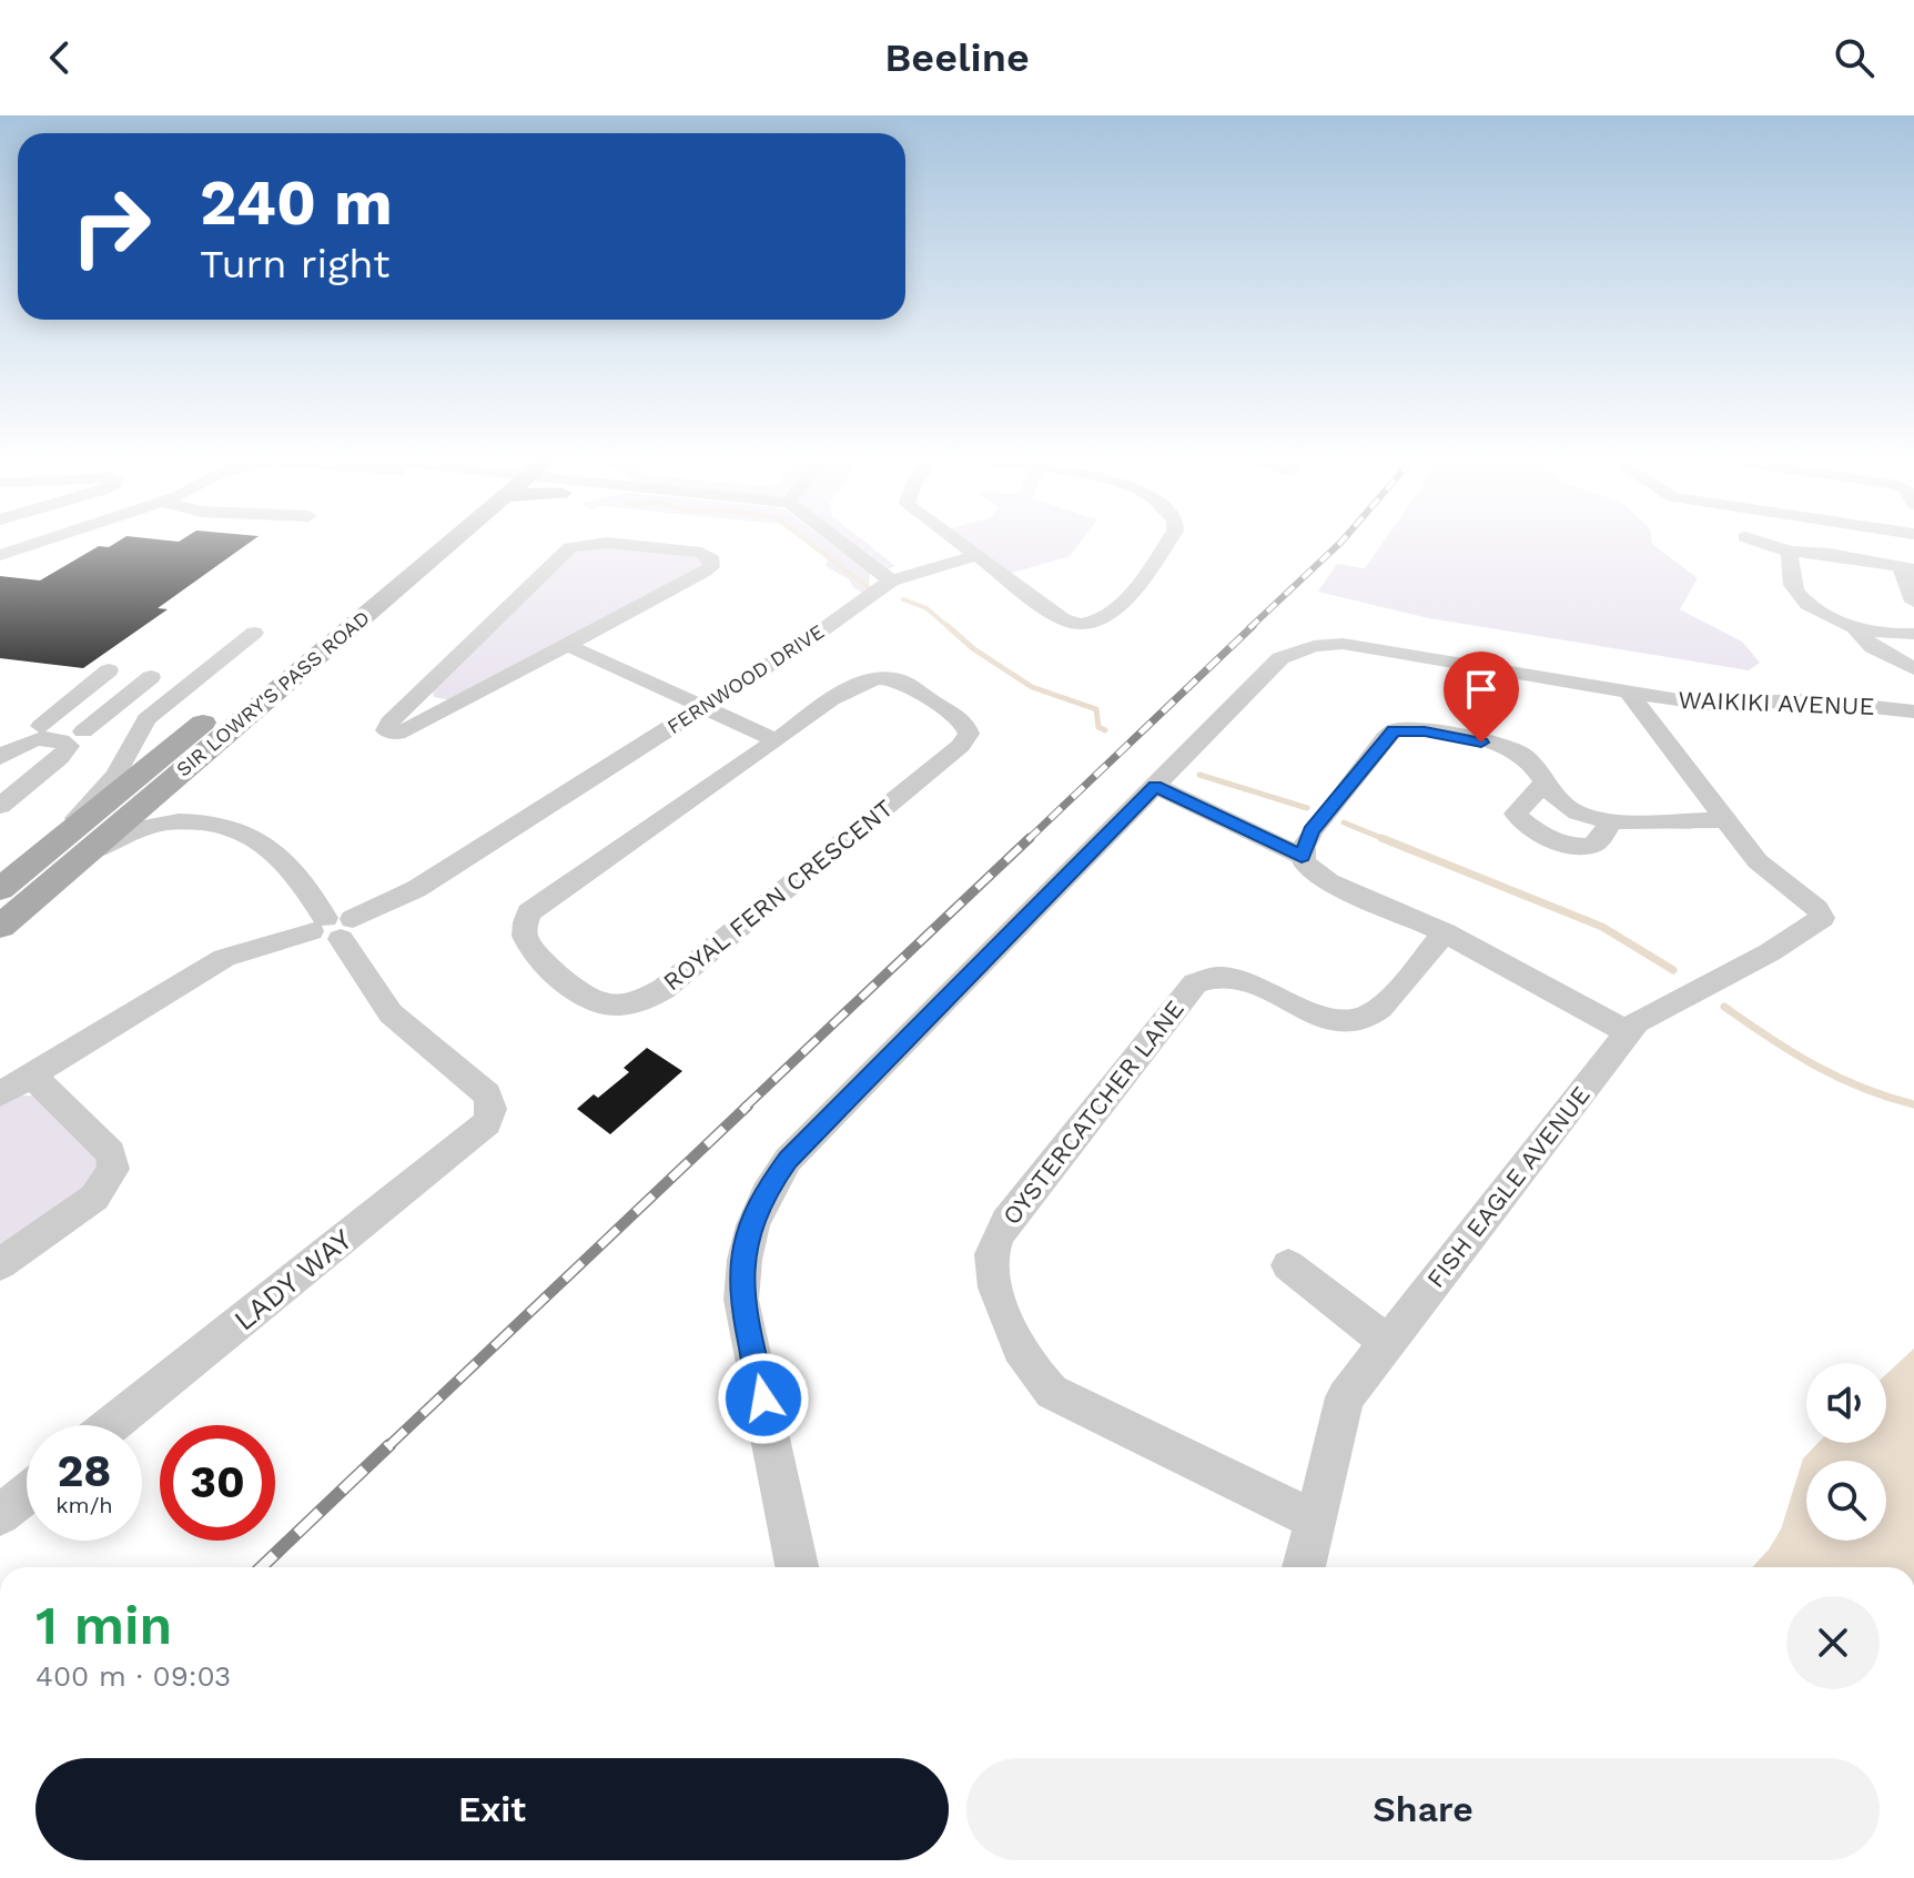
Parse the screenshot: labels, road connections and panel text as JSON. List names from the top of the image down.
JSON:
{
  "streets": {
    "main road": ["SIR LOWRY'S PASS ROAD"],
    "street": [
      "FERNWOOD DRIVE",
      "WAIKIKI AVENUE",
      "ROYAL FERN CRESCENT",
      "OYSTERCATCHER LANE",
      "FISH EAGLE AVENUE",
      "LADY WAY"
    ]
  },
  "crossings": [
    ["FERNWOOD DRIVE", "LADY WAY"],
    ["OYSTERCATCHER LANE", "FISH EAGLE AVENUE"]
  ],
  "page": {
    "header": "Beeline",
    "turn": ["240 m", "Turn right"],
    "speed": "28 km/h",
    "limit": "30",
    "heading": ["1 min", "400 m · 09:03"],
    "buttons": ["Exit", "Share"]
  }
}
